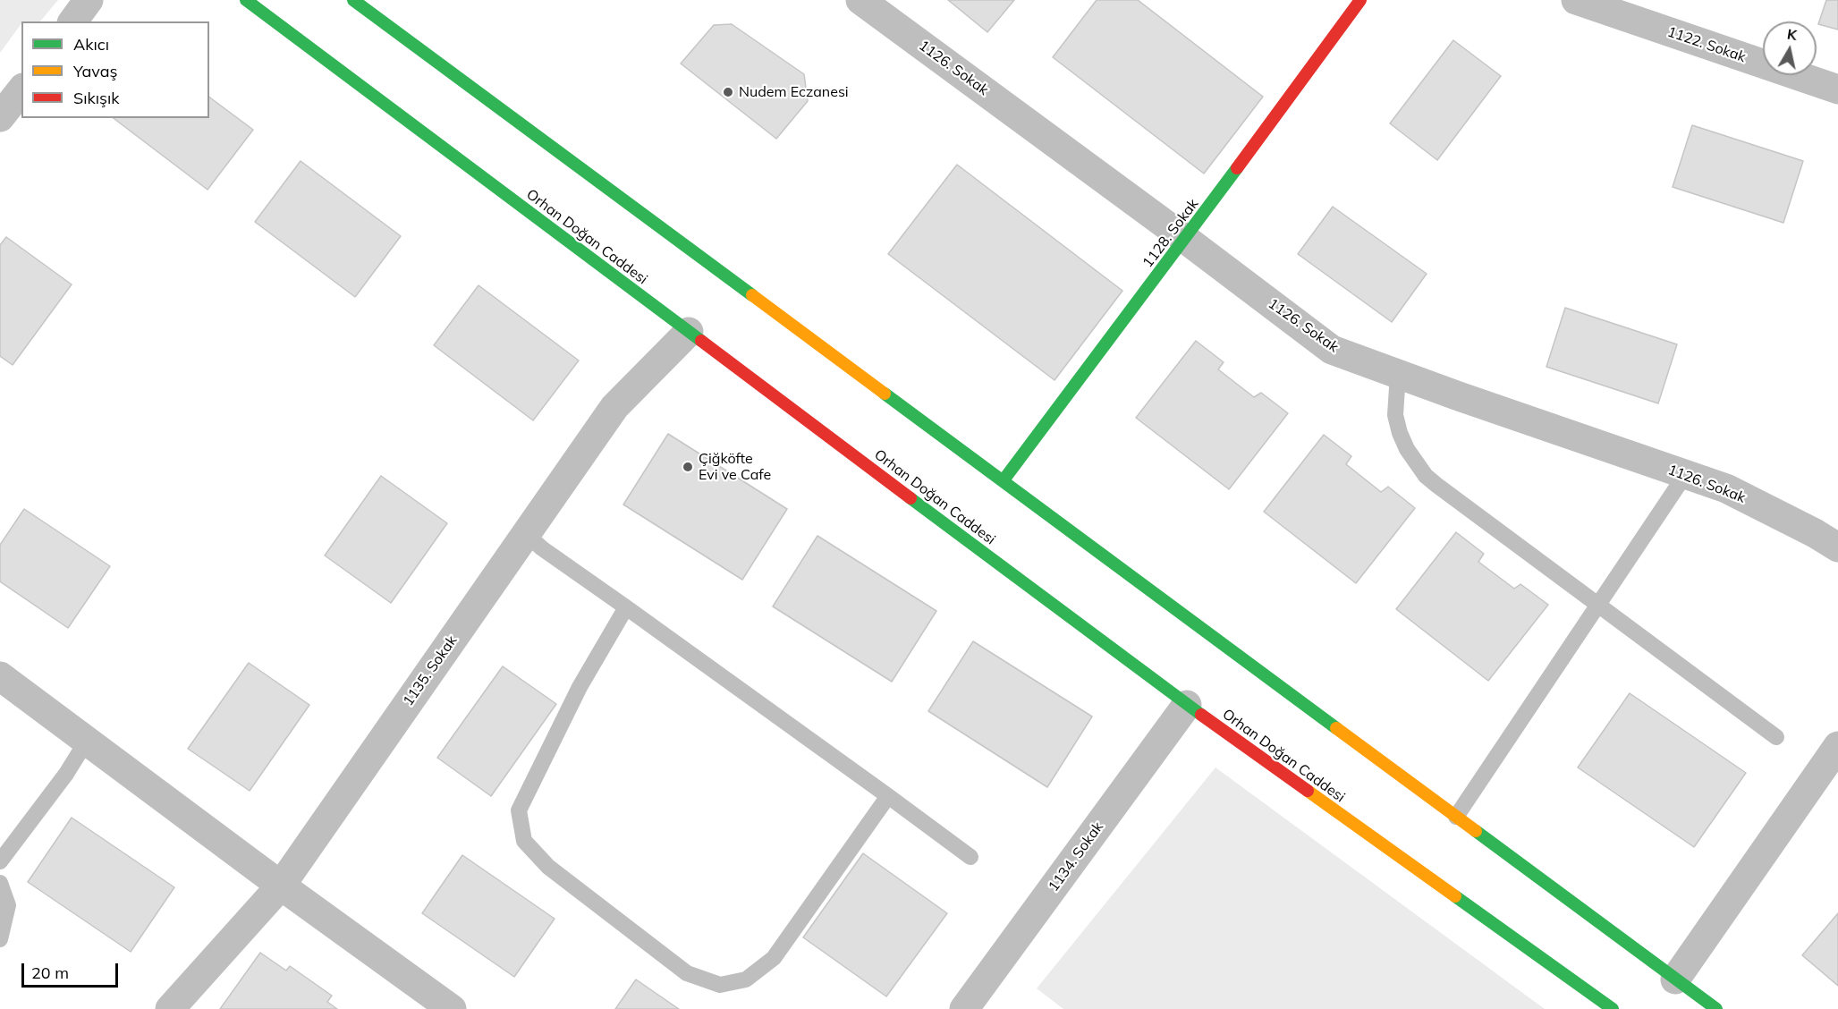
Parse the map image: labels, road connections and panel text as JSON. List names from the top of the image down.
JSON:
{
  "streets": {
    "main road": ["1128. Sokak", "Orhan Doğan Caddesi"],
    "street": [
      "1122. Sokak",
      "1126. Sokak",
      "1135. Sokak",
      "1134. Sokak"
    ]
  },
  "crossings": [
    ["1126. Sokak", "1128. Sokak"],
    ["Orhan Doğan Caddesi", "1135. Sokak"],
    ["Orhan Doğan Caddesi", "1134. Sokak"]
  ],
  "places": ["Nudem Eczanesi", "Çiğköfte Evi ve Cafe"],
  "legend": ["Akıcı", "Yavaş", "Sıkışık"],
  "scale_bar": "20 m",
  "north": "top"
}
